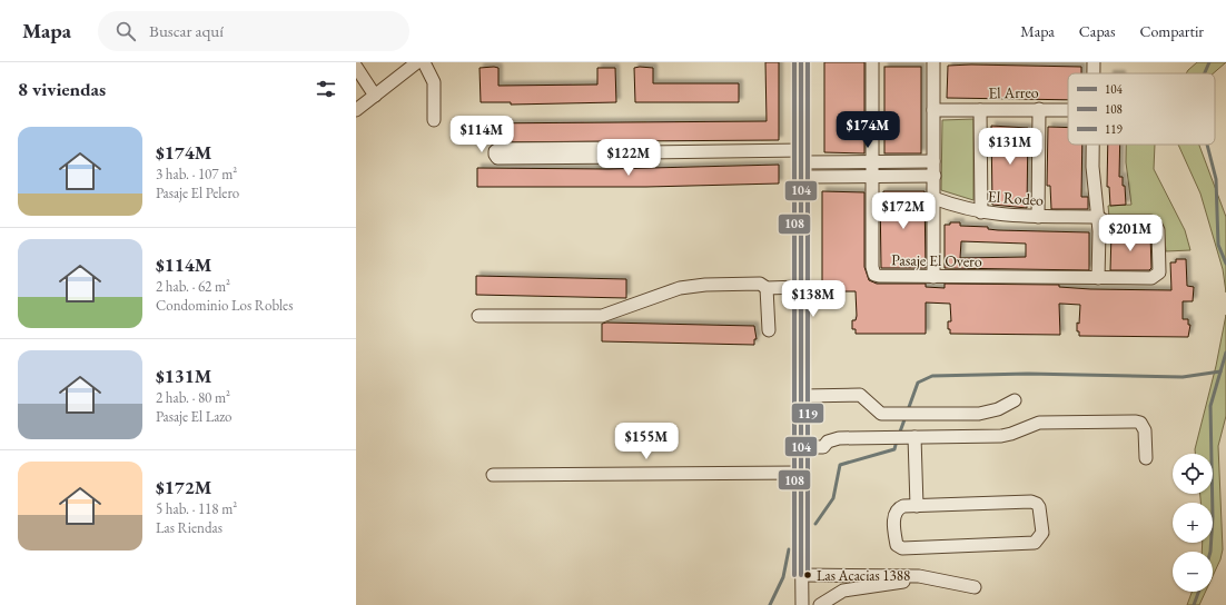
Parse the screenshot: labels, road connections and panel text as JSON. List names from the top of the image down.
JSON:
{
  "streets": {
    "street": ["El Arreo", "El Rodeo", "Pasaje El Overo"]
  },
  "crossings": [
    ["El Rodeo", "Pasaje El Overo"]
  ],
  "places": ["Las Acacias 1388"],
  "lines": ["transit line 104", "transit line 108", "transit line 119"],
  "legend": ["104", "108", "119"],
  "page": {
    "header": "Mapa",
    "search": "Buscar aquí",
    "nav": ["Mapa", "Capas", "Compartir"],
    "heading": "8 viviendas",
    "price": [
      "$174M",
      "$114M",
      "$131M",
      "$122M",
      "$172M",
      "$201M",
      "$138M",
      "$155M"
    ],
    "list": [
      {
        "name": "$174M",
        "note": "3 hab. · 107 m² · Pasaje El Pelero"
      },
      {
        "name": "$114M",
        "note": "2 hab. · 62 m² · Condominio Los Robles"
      },
      {
        "name": "$131M",
        "note": "2 hab. · 80 m² · Pasaje El Lazo"
      },
      {
        "name": "$172M",
        "note": "5 hab. · 118 m² · Las Riendas"
      }
    ],
    "map_buttons": ["+", "−"]
  }
}
